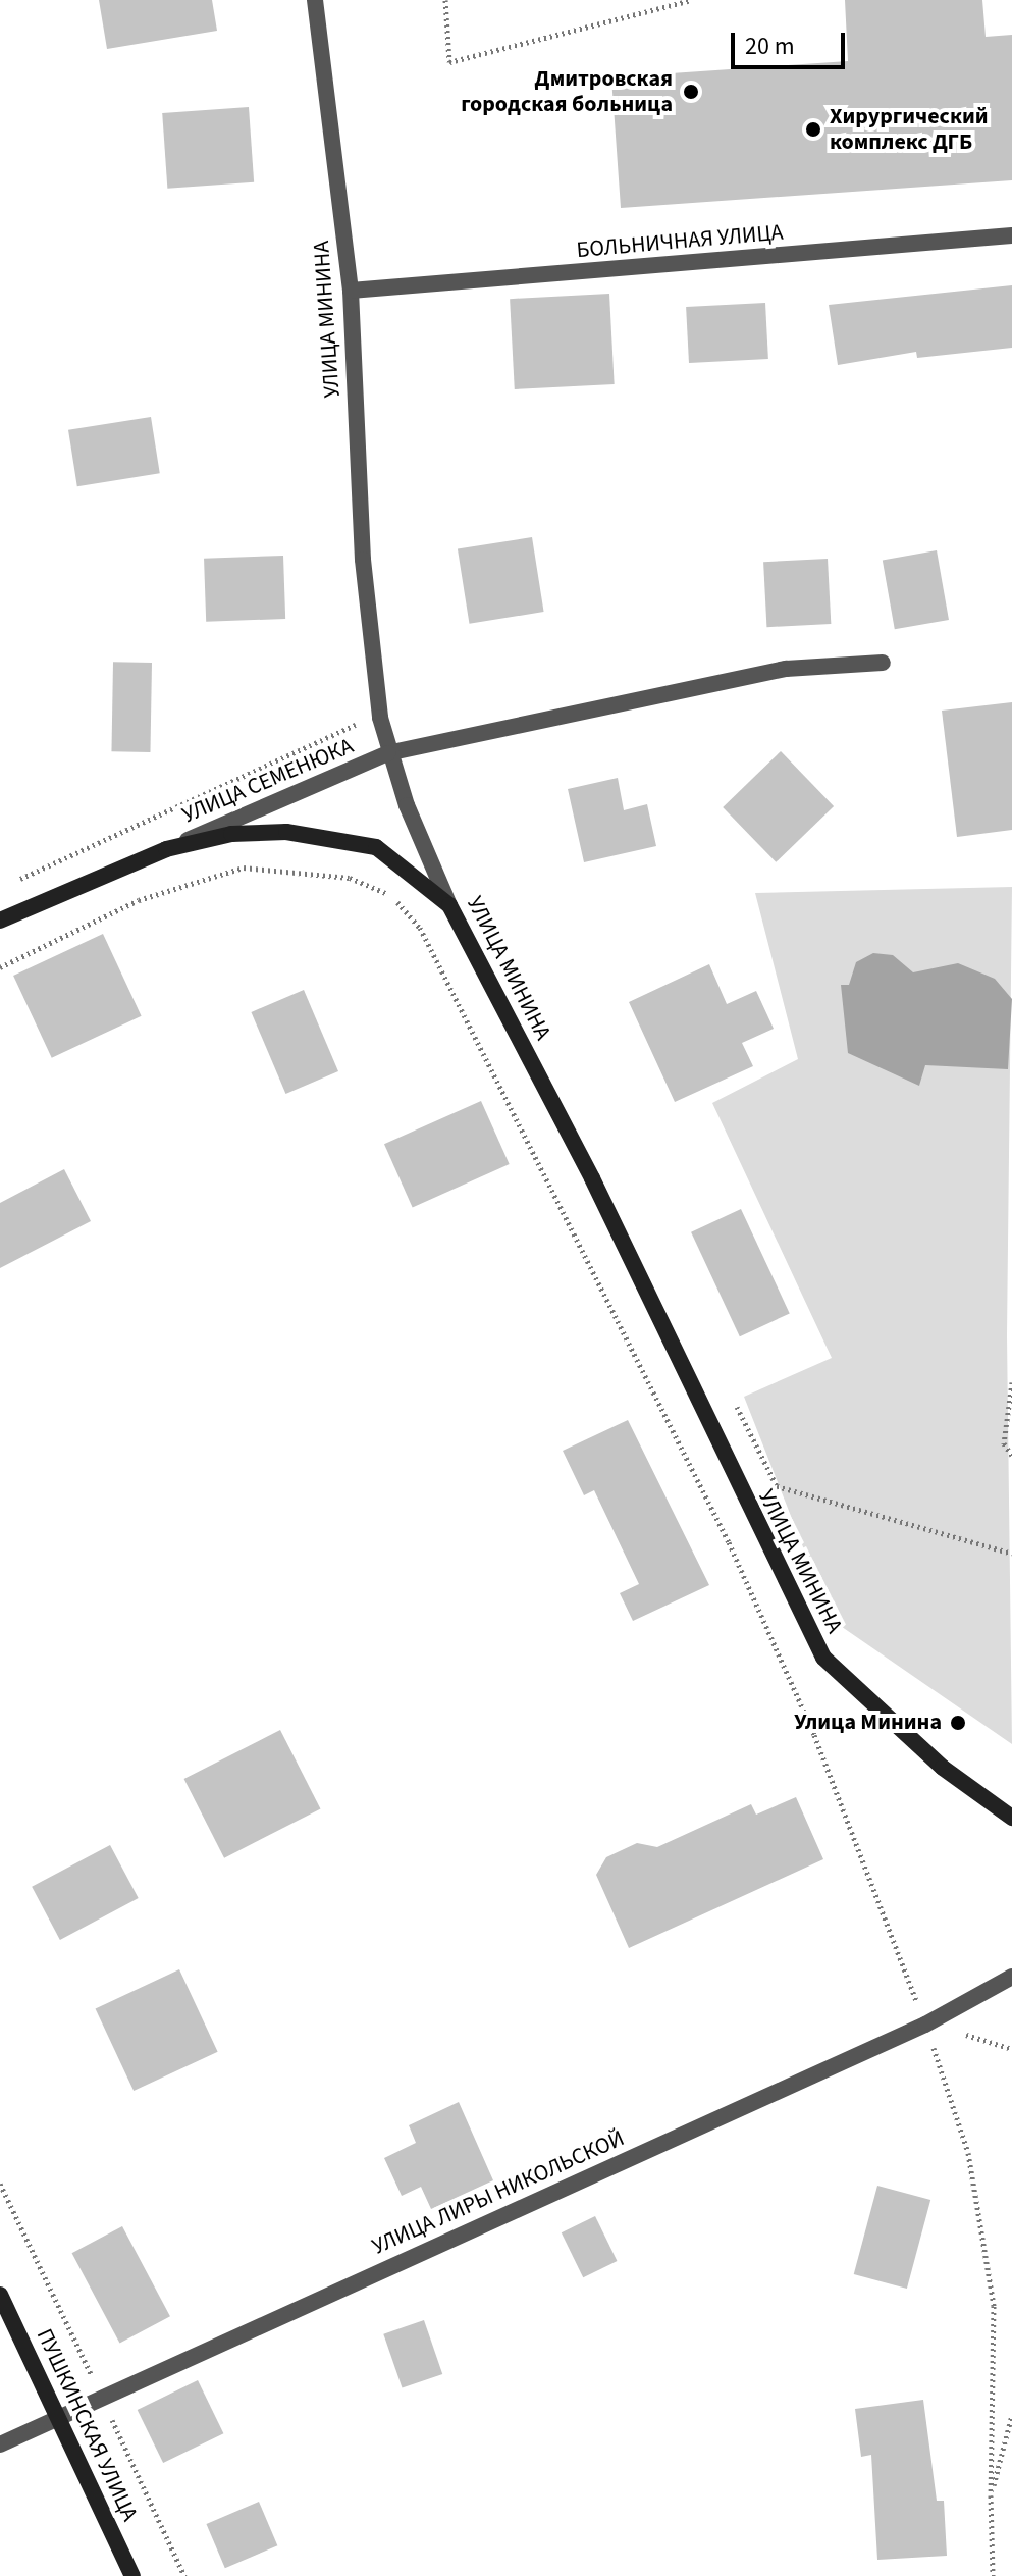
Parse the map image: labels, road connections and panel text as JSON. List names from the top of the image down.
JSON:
{
  "streets": {
    "main road": ["УЛИЦА МИНИНА", "УЛИЦА СЕМЕНЮКА", "ПУШКИНСКАЯ УЛИЦА"],
    "street": ["БОЛЬНИЧНАЯ УЛИЦА", "УЛИЦА ЛИРЫ НИКОЛЬСКОЙ"]
  },
  "crossings": [
    ["БОЛЬНИЧНАЯ УЛИЦА", "УЛИЦА МИНИНА"],
    ["УЛИЦА МИНИНА", "УЛИЦА СЕМЕНЮКА"],
    ["УЛИЦА ЛИРЫ НИКОЛЬСКОЙ", "ПУШКИНСКАЯ УЛИЦА"]
  ],
  "places": ["Дмитровская городская больница", "Хирургический комплекс ДГБ", "Улица Минина"],
  "scale_bar": "20 m"
}
